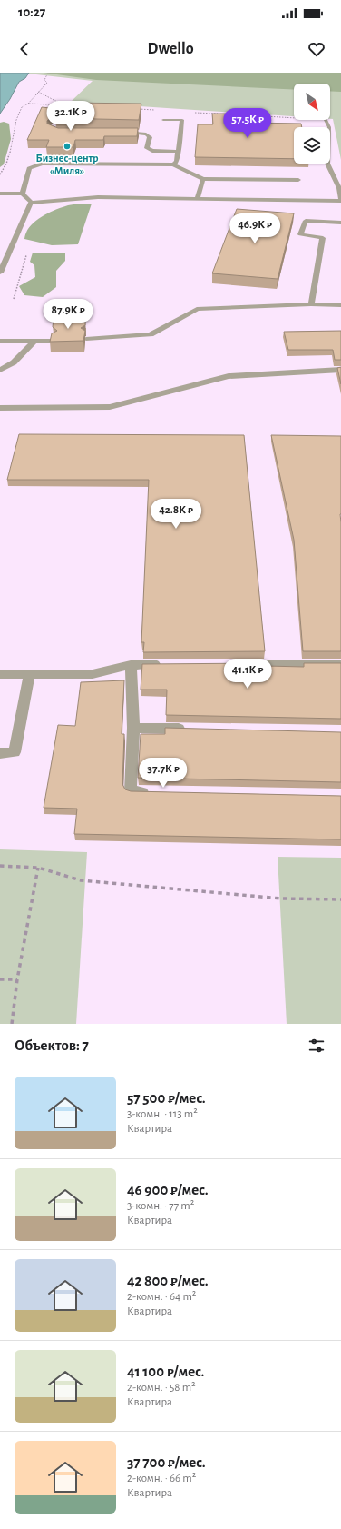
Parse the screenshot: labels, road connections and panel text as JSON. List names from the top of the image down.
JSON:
{
  "places": ["Бизнес-центр «Миля»"],
  "north": "bottom right",
  "page": {
    "status": "10:27",
    "header": "Dwello",
    "price": [
      "32.1K ₽",
      "57.5K ₽",
      "46.9K ₽",
      "87.9K ₽",
      "42.8K ₽",
      "41.1K ₽",
      "37.7K ₽"
    ],
    "heading": "Объектов: 7",
    "list": [
      {
        "name": "57 500 ₽/мес.",
        "note": "3-комн. · 113 m² · Квартира"
      },
      {
        "name": "46 900 ₽/мес.",
        "note": "3-комн. · 77 m² · Квартира"
      },
      {
        "name": "42 800 ₽/мес.",
        "note": "2-комн. · 64 m² · Квартира"
      },
      {
        "name": "41 100 ₽/мес.",
        "note": "2-комн. · 58 m² · Квартира"
      },
      {
        "name": "37 700 ₽/мес.",
        "note": "2-комн. · 66 m² · Квартира"
      }
    ]
  }
}
